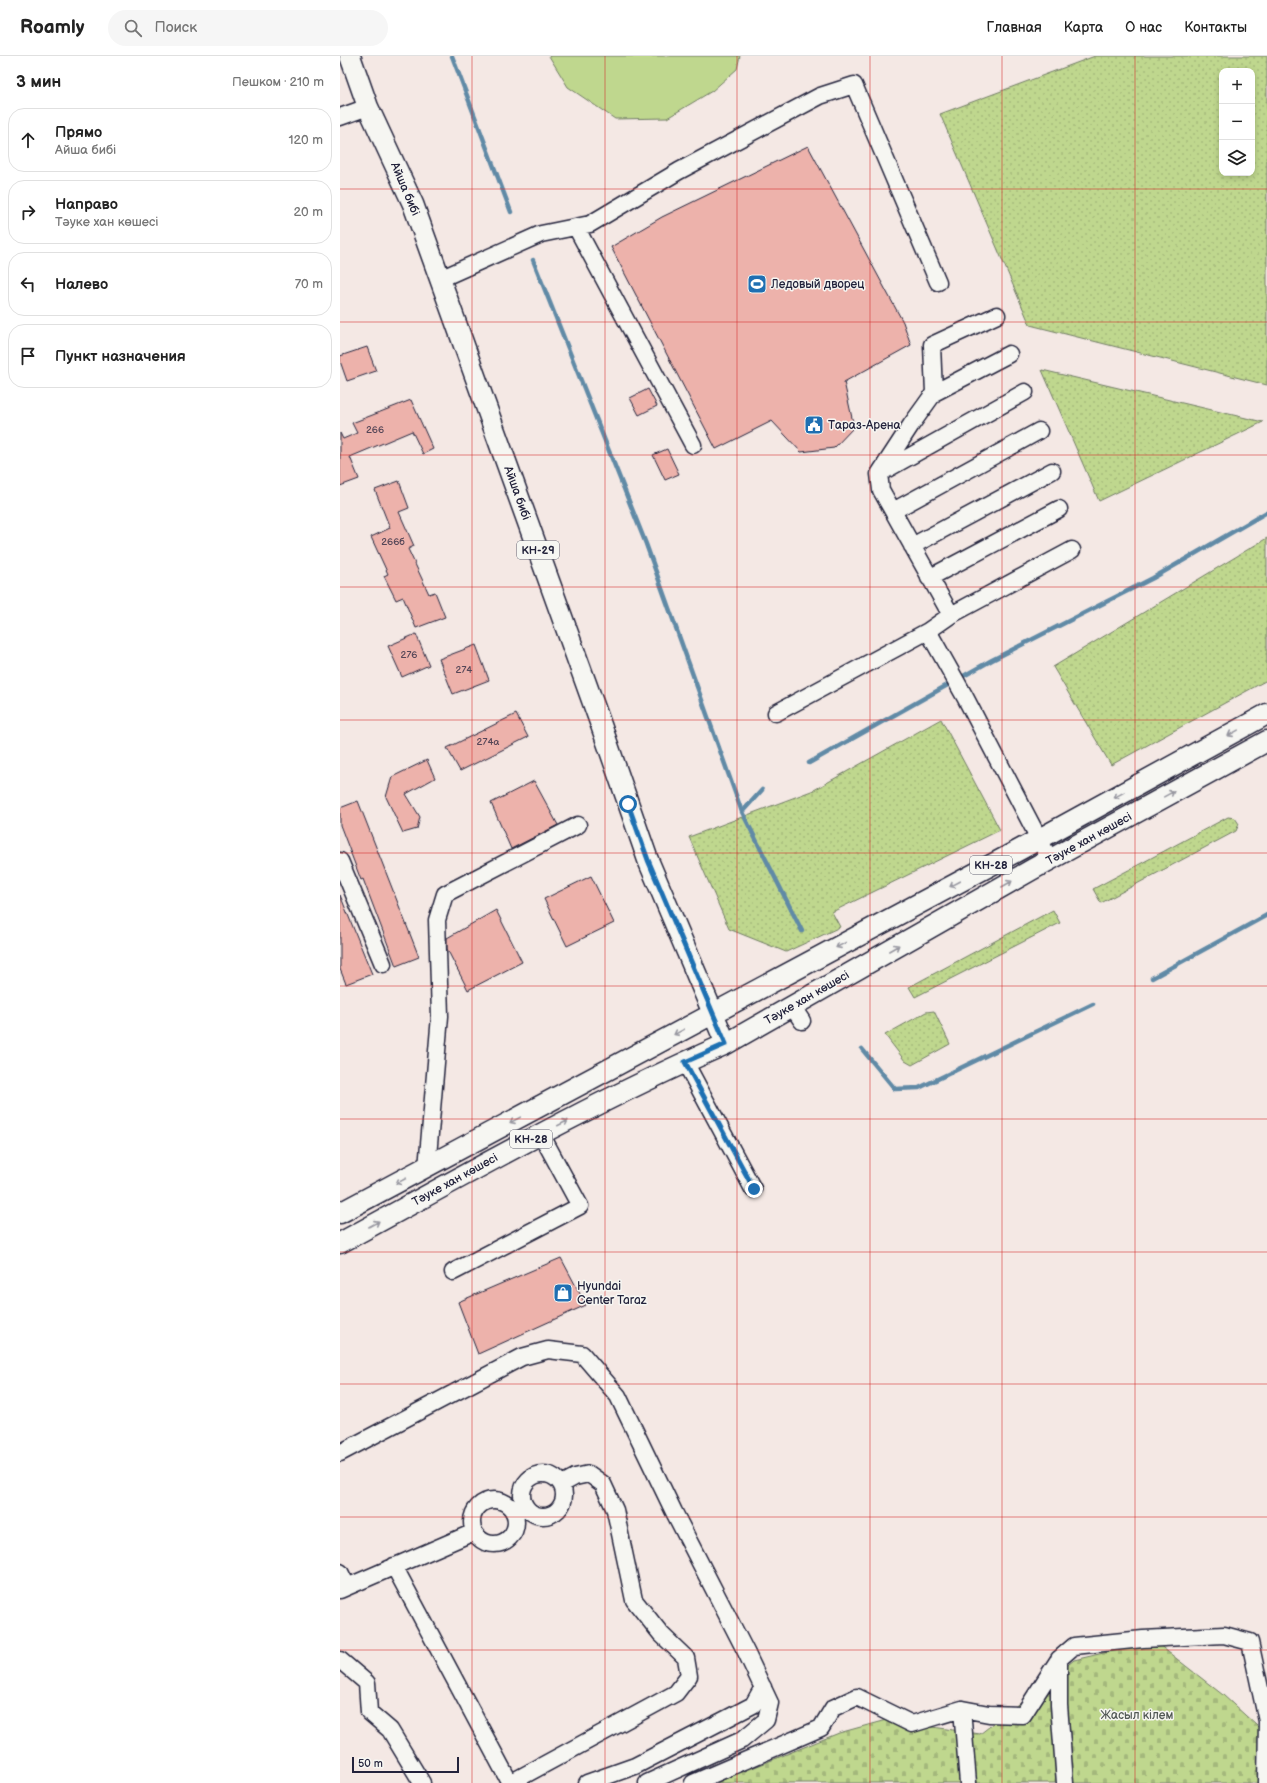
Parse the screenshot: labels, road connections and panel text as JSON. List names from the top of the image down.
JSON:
{
  "streets": {
    "main road": [
      "Айша бибі",
      "КН-29",
      "Тәуке хан көшесі",
      "КН-28"
    ]
  },
  "crossings": [
    ["Айша бибі", "Тәуке хан көшесі"]
  ],
  "parks": ["Жасыл кілем"],
  "places": {
    "sports": ["Ледовый дворец"],
    "public building": ["Тараз-Арена"],
    "shop": ["Hyundai Center Taraz"]
  },
  "house_numbers": [
    "266",
    "266б",
    "276",
    "274",
    "274а"
  ],
  "scale_bar": "50 m",
  "page": {
    "header": "Roamly",
    "search": "Поиск",
    "nav": [
      "Главная",
      "Карта",
      "О нас",
      "Контакты"
    ],
    "heading": ["3 мин", "Пешком · 210 m"],
    "map_buttons": ["+", "−"],
    "list": [
      ["Прямо", "Айша бибі", "120 m"],
      ["Направо", "Тәуке хан көшесі", "20 m"],
      ["Налево", "70 m"],
      "Пункт назначения"
    ],
    "scale": "50 m"
  }
}
